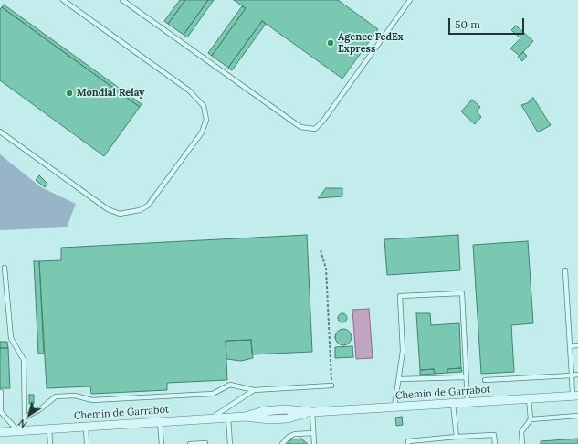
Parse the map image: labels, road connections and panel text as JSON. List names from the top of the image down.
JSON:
{
  "streets": {
    "street": ["Chemin de Garrabot"]
  },
  "places": ["Agence FedEx Express", "Mondial Relay"],
  "scale_bar": "50 m",
  "north": "bottom left"
}
